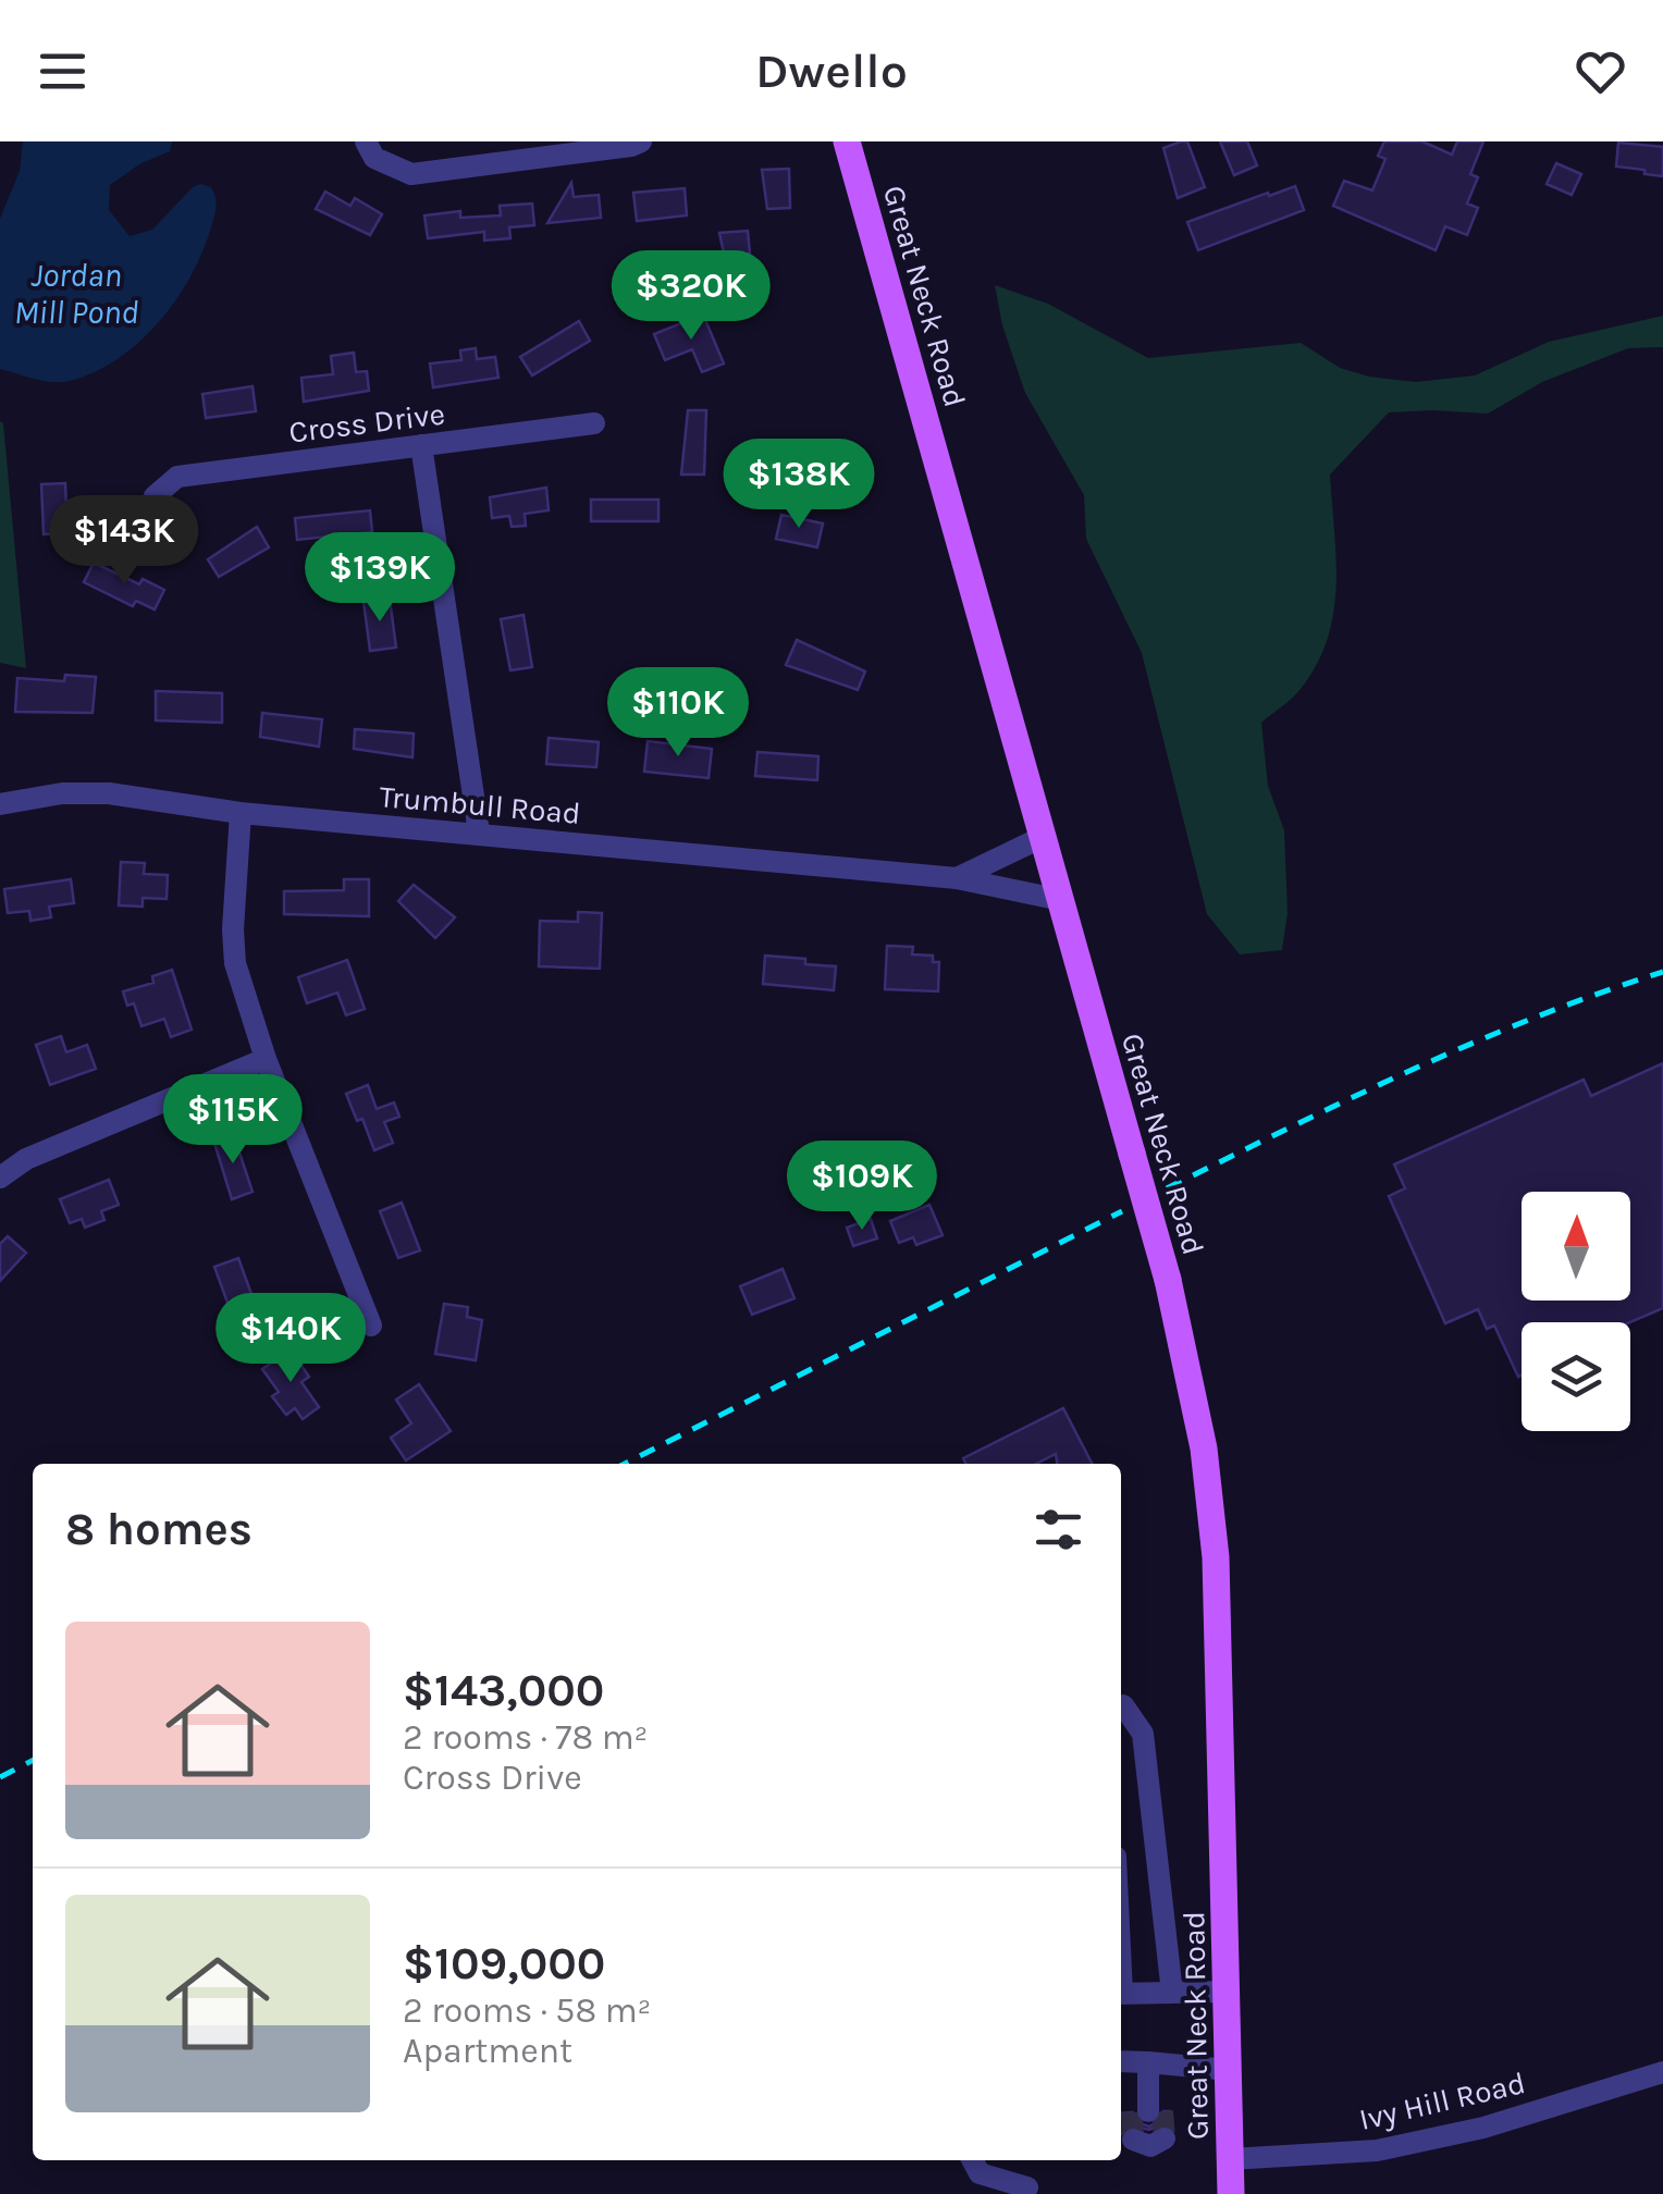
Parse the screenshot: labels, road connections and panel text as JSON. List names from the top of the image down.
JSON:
{
  "streets": {
    "main road": ["Great Neck Road"],
    "street": ["Cross Drive", "Trumbull Road", "Ivy Hill Road"]
  },
  "crossings": [
    ["Great Neck Road", "Trumbull Road"],
    ["Great Neck Road", "Ivy Hill Road"]
  ],
  "water": ["Jordan Mill Pond"],
  "north": "top",
  "page": {
    "header": "Dwello",
    "price": [
      "$320K",
      "$138K",
      "$143K",
      "$139K",
      "$110K",
      "$115K",
      "$109K",
      "$140K"
    ],
    "heading": "8 homes",
    "list": [
      {
        "name": "$143,000",
        "note": "2 rooms · 78 m² · Cross Drive"
      },
      {
        "name": "$109,000",
        "note": "2 rooms · 58 m² · Apartment"
      }
    ]
  }
}
